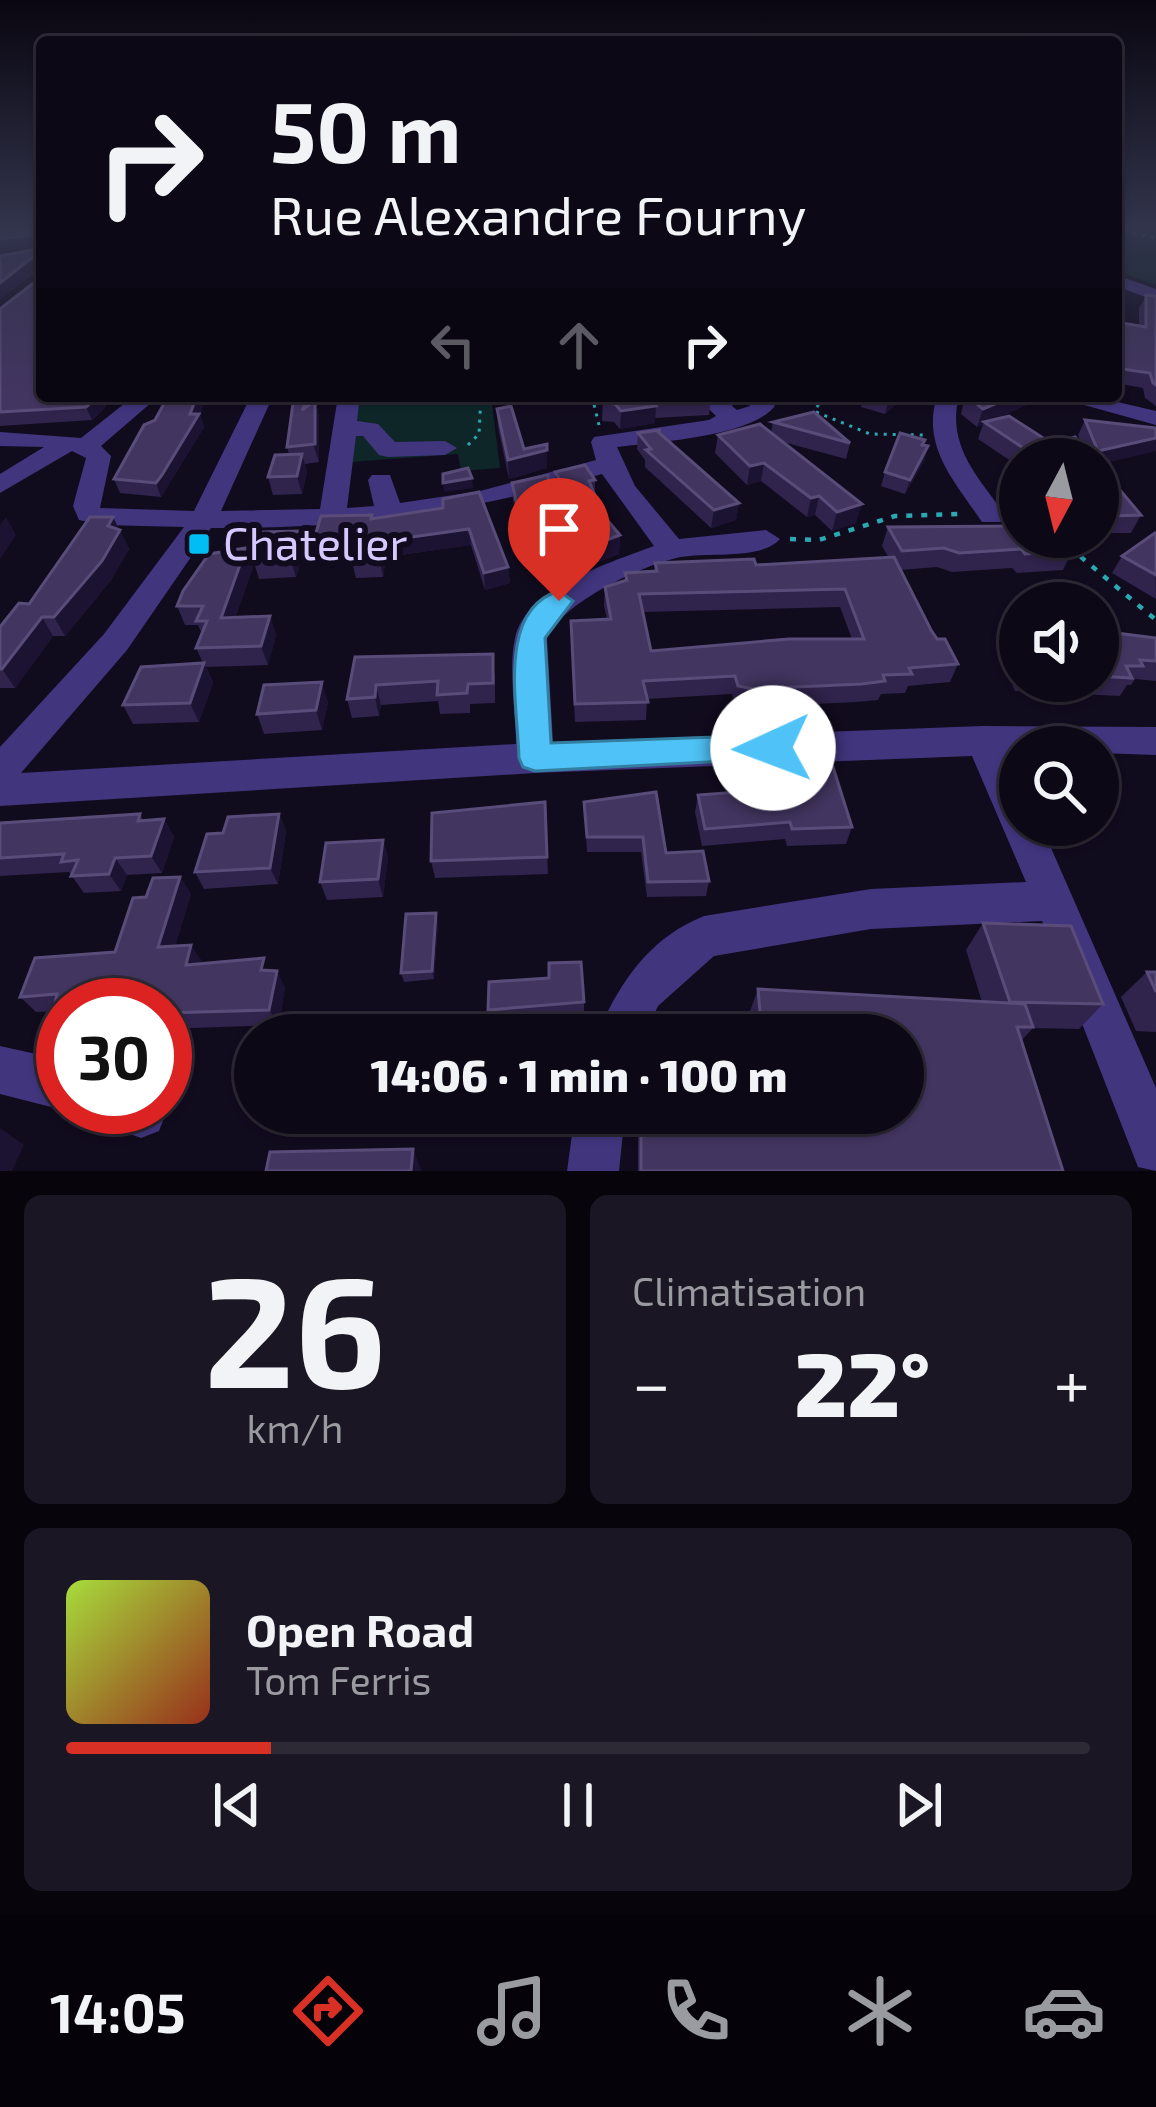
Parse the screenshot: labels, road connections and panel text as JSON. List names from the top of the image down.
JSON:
{
  "places": {
    "transit": ["Chatelier"]
  },
  "north": "bottom",
  "page": {
    "turn": ["50 m", "Rue Alexandre Fourny"],
    "limit": "30",
    "trip": "14:06 · 1 min · 100 m",
    "tile": [
      ["26", "km/h"],
      "Climatisation"
    ],
    "heat": ["−", "22°", "+"],
    "song": ["Open Road", "Tom Ferris"],
    "tabs": "14:05"
  }
}
